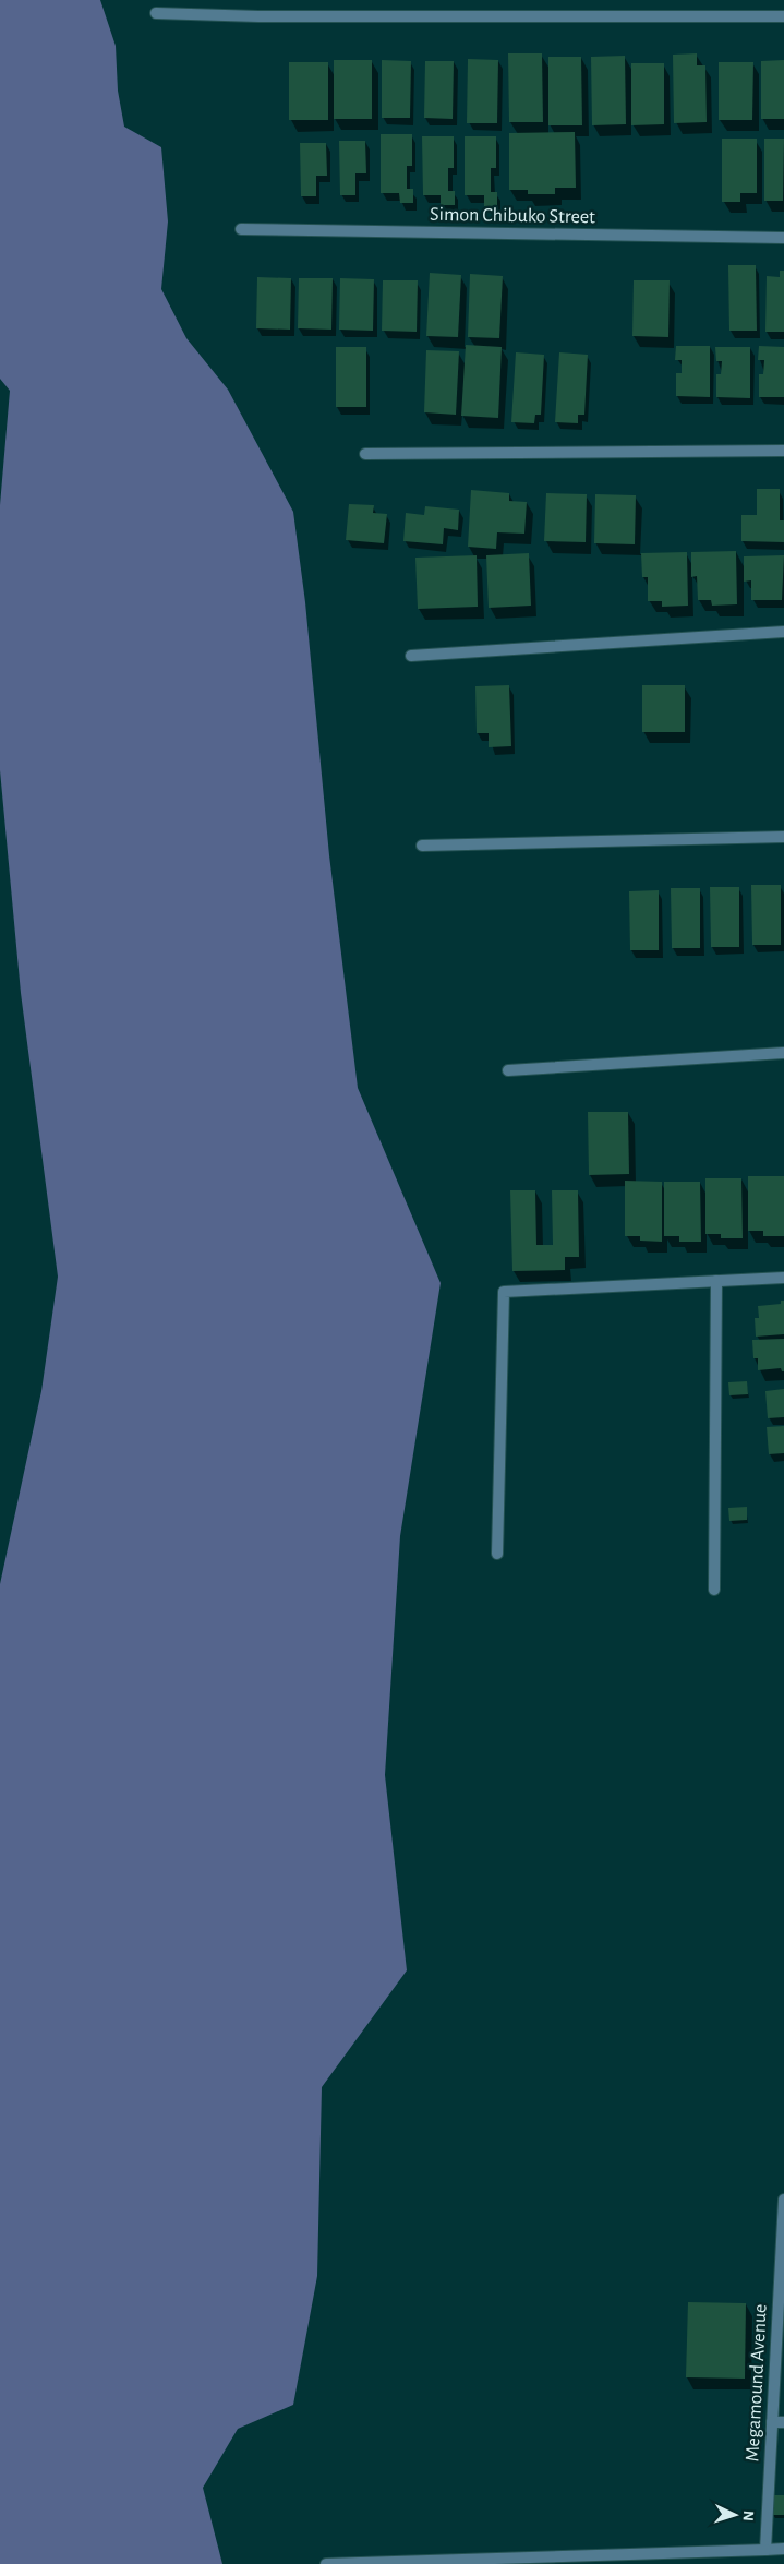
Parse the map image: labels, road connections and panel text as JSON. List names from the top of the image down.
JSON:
{
  "streets": {
    "street": ["Simon Chibuko Street", "Megamound Avenue"]
  },
  "north": "right"
}
